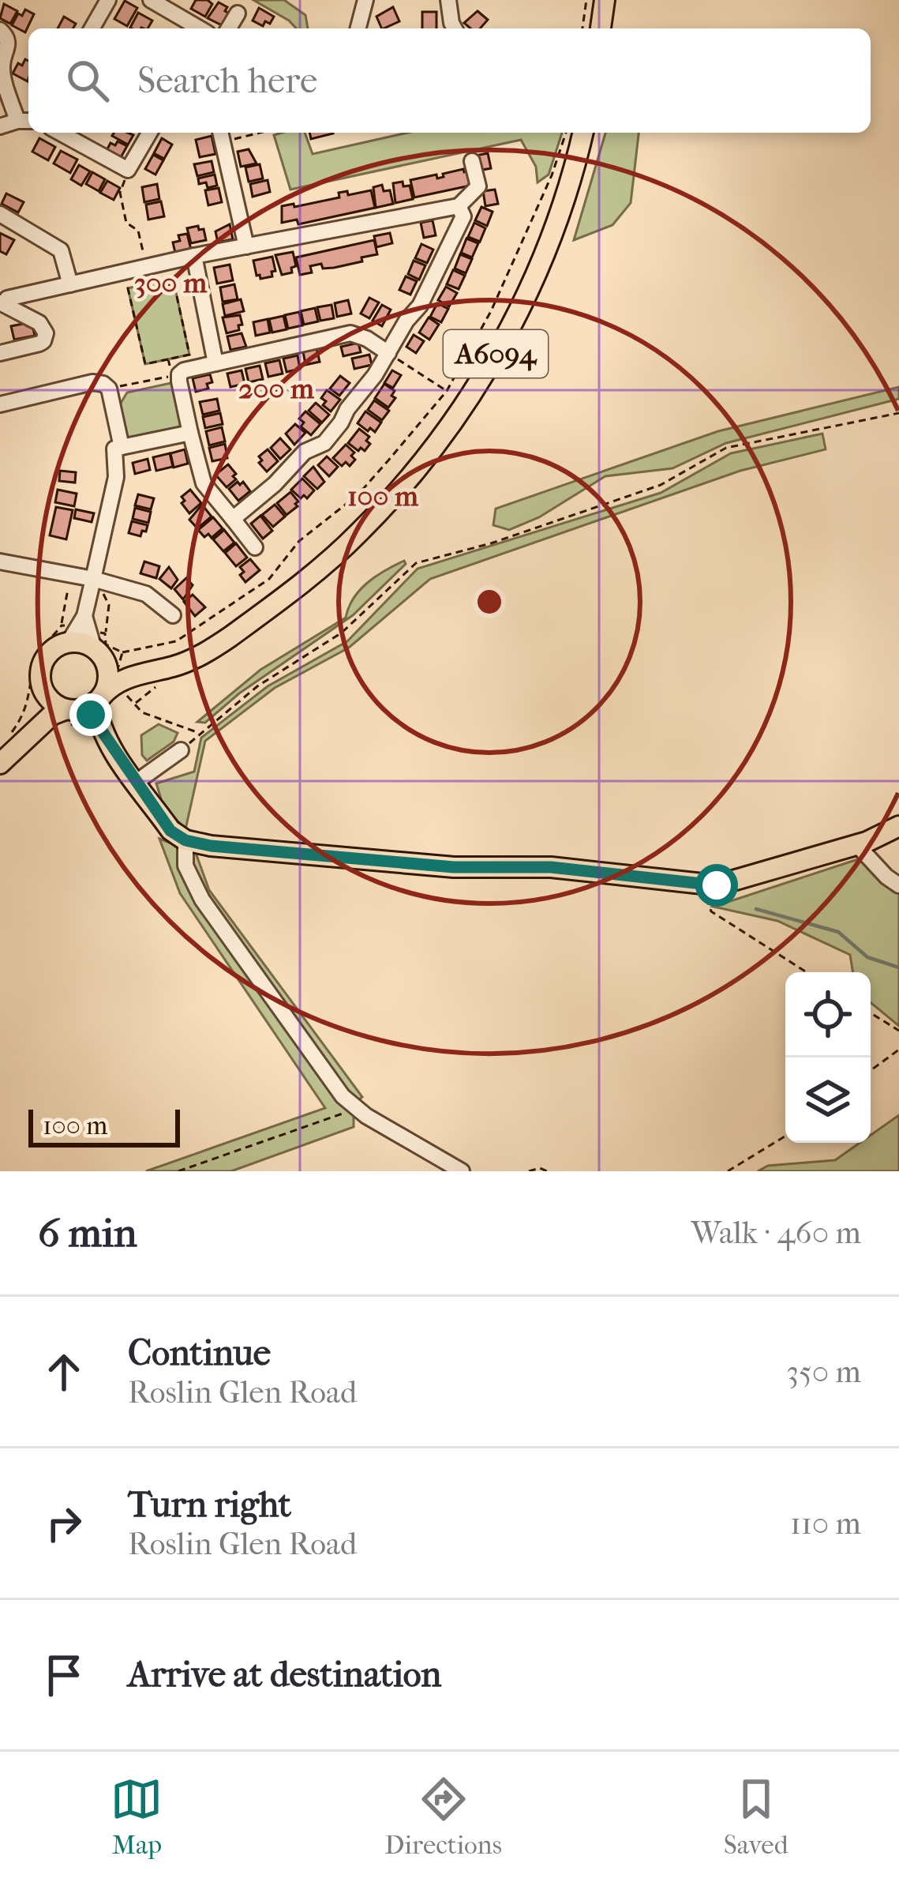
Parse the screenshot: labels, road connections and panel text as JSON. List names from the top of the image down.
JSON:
{
  "streets": {
    "main road": ["A6094"]
  },
  "scale_bar": "100 m",
  "page": {
    "search": "Search here",
    "scale": "100 m",
    "heading": ["6 min", "Walk · 460 m"],
    "list": [
      ["Continue", "Roslin Glen Road", "350 m"],
      ["Turn right", "Roslin Glen Road", "110 m"],
      "Arrive at destination"
    ],
    "nav": ["Map", "Directions", "Saved"]
  },
  "rings": ["300 m", "200 m", "100 m"]
}
